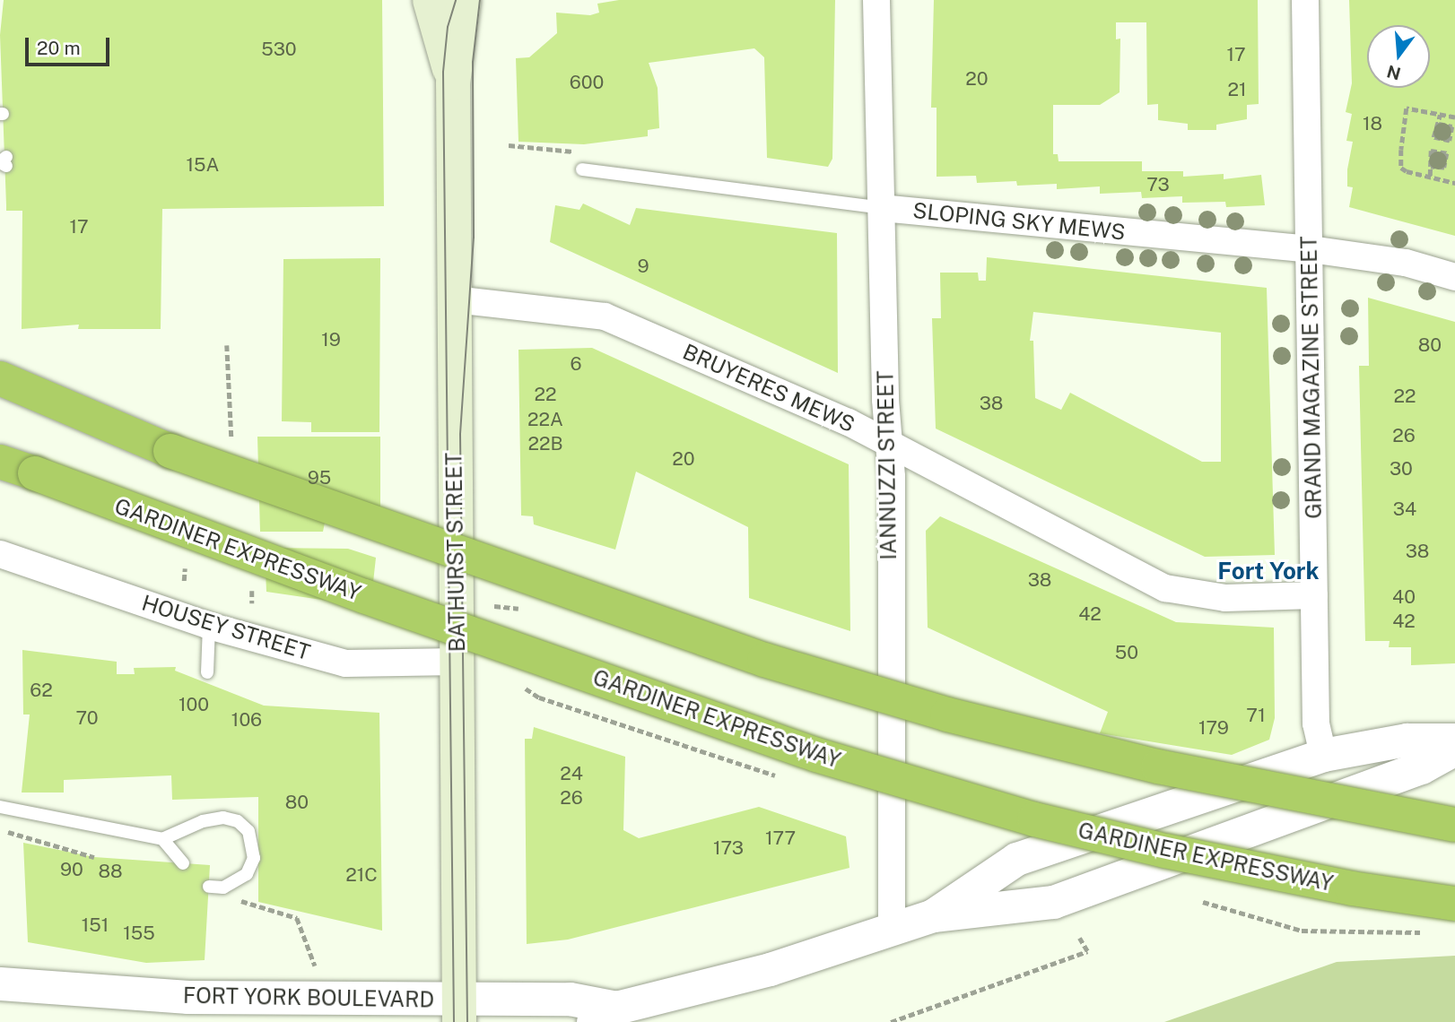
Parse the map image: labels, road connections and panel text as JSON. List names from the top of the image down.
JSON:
{
  "streets": {
    "highway": ["GARDINER EXPRESSWAY"],
    "main road": ["BATHURST STREET"],
    "street": [
      "SLOPING SKY MEWS",
      "GRAND MAGAZINE STREET",
      "BRUYERES MEWS",
      "IANNUZZI STREET",
      "HOUSEY STREET",
      "FORT YORK BOULEVARD"
    ]
  },
  "crossings": [
    ["SLOPING SKY MEWS", "GRAND MAGAZINE STREET"],
    ["SLOPING SKY MEWS", "IANNUZZI STREET"],
    ["GRAND MAGAZINE STREET", "BRUYERES MEWS"],
    ["GRAND MAGAZINE STREET", "FORT YORK BOULEVARD"],
    ["BRUYERES MEWS", "IANNUZZI STREET"],
    ["BRUYERES MEWS", "BATHURST STREET"],
    ["IANNUZZI STREET", "FORT YORK BOULEVARD"],
    ["BATHURST STREET", "HOUSEY STREET"],
    ["BATHURST STREET", "FORT YORK BOULEVARD"]
  ],
  "districts": ["Fort York"],
  "house_numbers": [
    "530",
    "17",
    "20",
    "600",
    "21",
    "18",
    "15A",
    "73",
    "17",
    "9",
    "19",
    "80",
    "6",
    "22",
    "22",
    "38",
    "22A",
    "26",
    "22B",
    "20",
    "30",
    "95",
    "34",
    "38",
    "38",
    "40",
    "42",
    "42",
    "50",
    "62",
    "100",
    "71",
    "70",
    "106",
    "179",
    "24",
    "26",
    "80",
    "177",
    "173",
    "90",
    "88",
    "21C",
    "151",
    "155"
  ],
  "scale_bar": "20 m",
  "north": "bottom"
}
